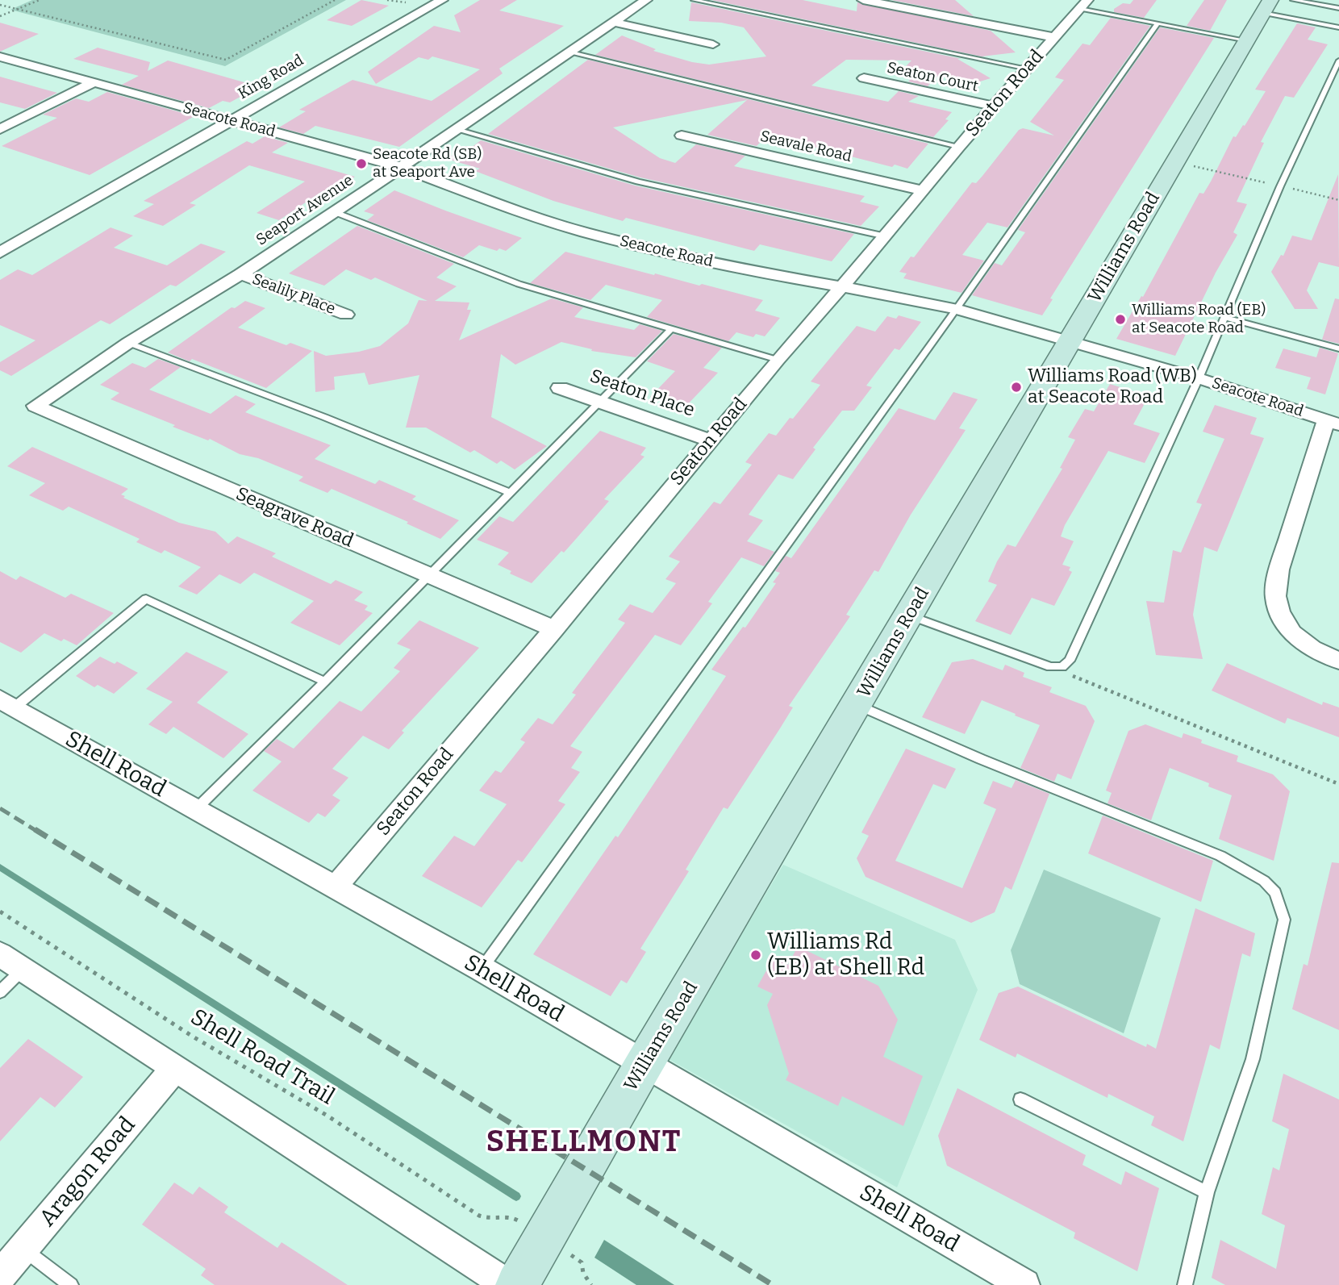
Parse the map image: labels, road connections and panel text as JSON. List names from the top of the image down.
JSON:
{
  "streets": {
    "street": [
      "King Road",
      "Seaton Court",
      "Seaton Road",
      "Seacote Road",
      "Seavale Road",
      "Seaport Avenue",
      "Williams Road",
      "Sealily Place",
      "Seaton Place",
      "Seagrave Road",
      "Shell Road",
      "Aragon Road"
    ],
    "path": ["Shell Road Trail"]
  },
  "crossings": [
    ["King Road", "Seacote Road"],
    ["Seaton Court", "Seaton Road"],
    ["Seaton Road", "Seacote Road"],
    ["Seaton Road", "Seavale Road"],
    ["Seaton Road", "Seaton Place"],
    ["Seaton Road", "Seagrave Road"],
    ["Seaton Road", "Shell Road"],
    ["Seacote Road", "Seaport Avenue"],
    ["Seacote Road", "Williams Road"],
    ["Seaport Avenue", "Sealily Place"],
    ["Seaport Avenue", "Seagrave Road"],
    ["Williams Road", "Shell Road"]
  ],
  "districts": ["SHELLMONT"],
  "places": [
    "Seacote Rd (SB) at Seaport Ave",
    "Williams Road (EB) at Seacote Road",
    "Williams Road (WB) at Seacote Road",
    "Williams Rd (EB) at Shell Rd"
  ]
}
